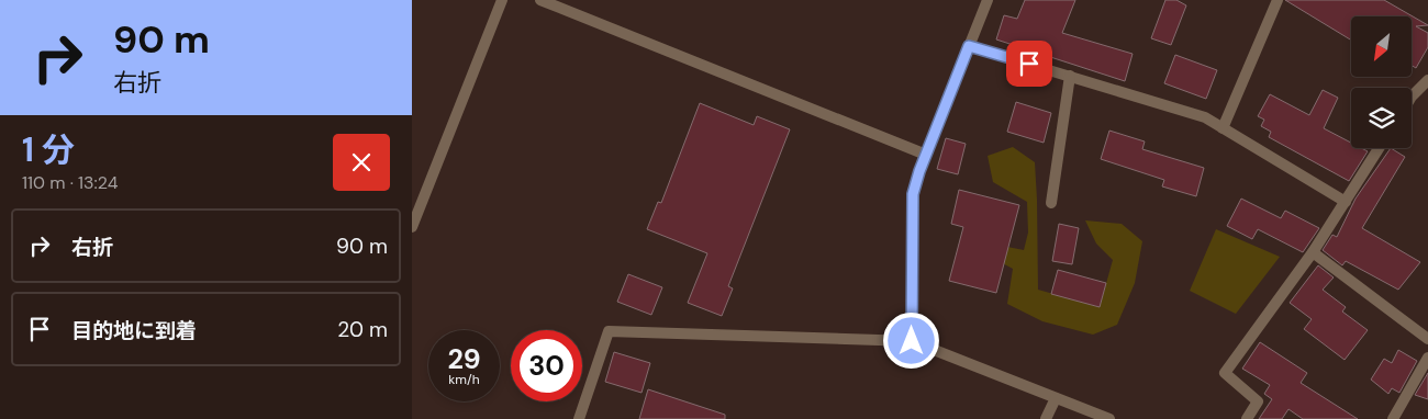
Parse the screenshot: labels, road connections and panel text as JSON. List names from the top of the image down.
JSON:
{
  "north": "bottom left",
  "page": {
    "turn": ["90 m", "右折"],
    "heading": ["1 分", "110 m · 13:24"],
    "list": [
      {
        "name": "右折",
        "value": "90 m"
      },
      {
        "name": "目的地に到着",
        "value": "20 m"
      }
    ],
    "speed": "29 km/h",
    "limit": "30"
  }
}
